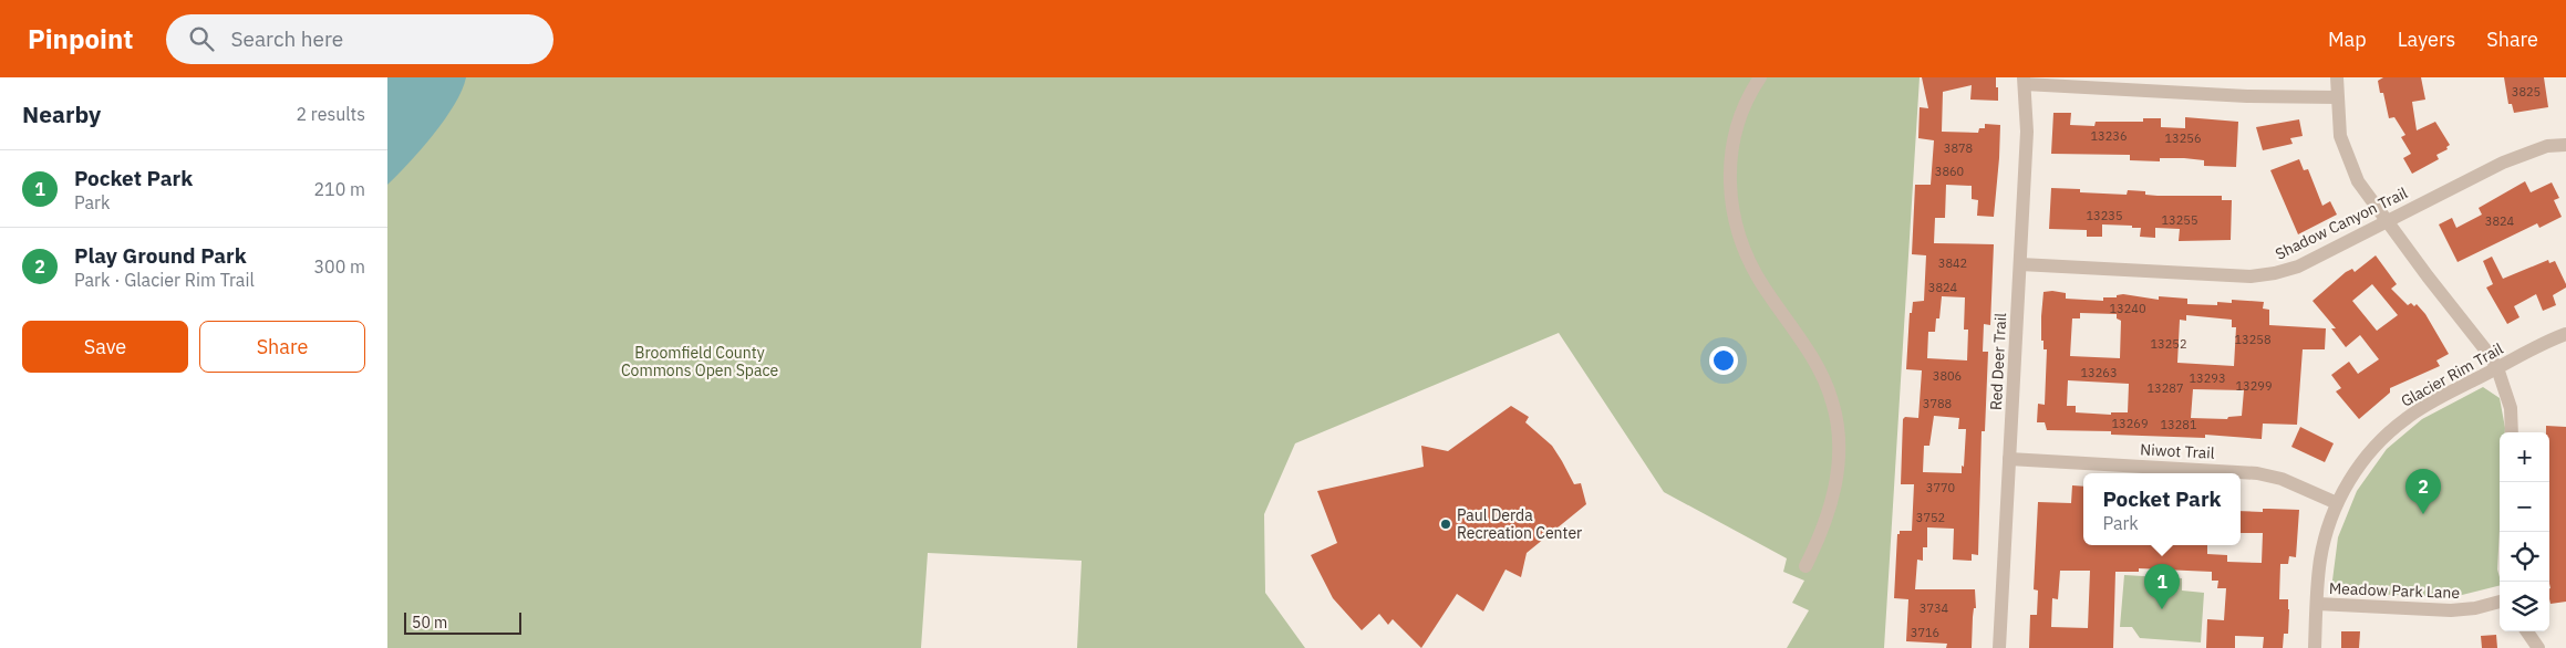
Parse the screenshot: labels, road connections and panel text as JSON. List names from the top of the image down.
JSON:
{
  "streets": {
    "street": [
      "Shadow Canyon Trail",
      "Red Deer Trail",
      "Glacier Rim Trail",
      "Niwot Trail",
      "Meadow Park Lane"
    ]
  },
  "crossings": [
    ["Shadow Canyon Trail", "Red Deer Trail"],
    ["Red Deer Trail", "Niwot Trail"],
    ["Glacier Rim Trail", "Niwot Trail"],
    ["Glacier Rim Trail", "Meadow Park Lane"]
  ],
  "parks": ["Broomfield County Commons Open Space"],
  "places": ["Paul Derda Recreation Center"],
  "house_numbers": [
    "3825",
    "13236",
    "13256",
    "3878",
    "3860",
    "13235",
    "13255",
    "3824",
    "3842",
    "3824",
    "13240",
    "13258",
    "13252",
    "13263",
    "3806",
    "13293",
    "13299",
    "13287",
    "3788",
    "13269",
    "13281",
    "3770",
    "3752",
    "3734",
    "3716"
  ],
  "scale_bar": "50 m",
  "page": {
    "header": "Pinpoint",
    "search": "Search here",
    "nav": ["Map", "Layers", "Share"],
    "heading": ["Nearby", "2 results"],
    "list": [
      {
        "mark": "1",
        "name": "Pocket Park",
        "note": "Park",
        "value": "210 m"
      },
      {
        "mark": "2",
        "name": "Play Ground Park",
        "note": "Park · Glacier Rim Trail",
        "value": "300 m"
      }
    ],
    "buttons": ["Save", "Share"],
    "map_buttons": ["+", "−"],
    "pins": ["2", "1"],
    "popup": ["Pocket Park", "Park"],
    "scale": "50 m"
  }
}
